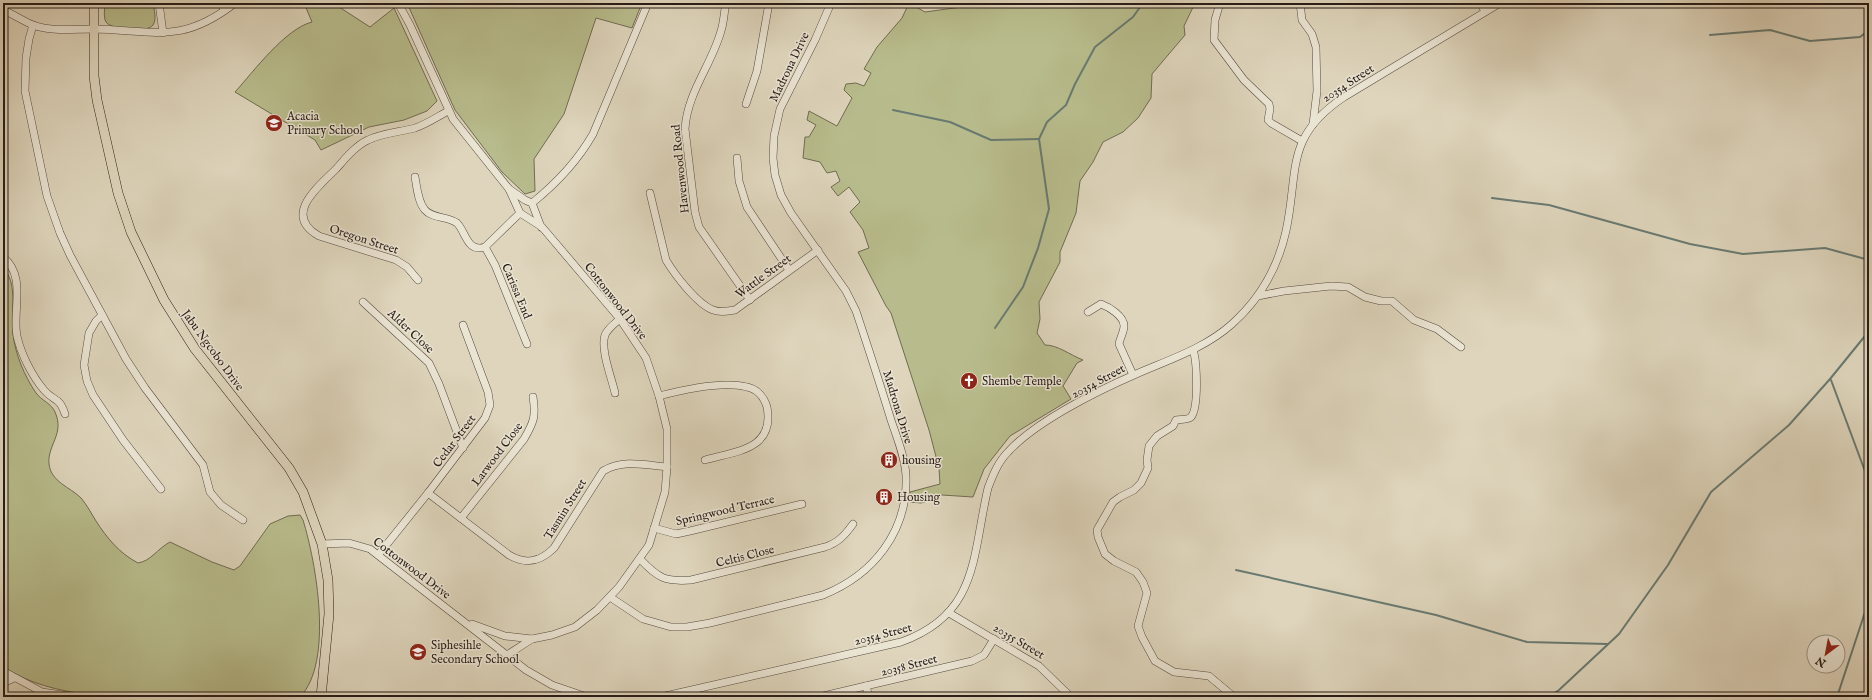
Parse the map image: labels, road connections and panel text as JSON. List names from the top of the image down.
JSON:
{
  "streets": {
    "main road": ["Jabu Ngcobo Drive"],
    "street": [
      "Madrona Drive",
      "20354 Street",
      "Havenwood Road",
      "Oregon Street",
      "Wattle Street",
      "Carissa End",
      "Cottonwood Drive",
      "Alder Close",
      "Cedar Street",
      "Larwood Close",
      "Tasmin Street",
      "Springwood Terrace",
      "Celtis Close",
      "20355 Street",
      "20358 Street"
    ]
  },
  "crossings": [
    ["Madrona Drive", "Wattle Street"],
    ["Madrona Drive", "Cottonwood Drive"],
    ["20354 Street", "20355 Street"],
    ["Havenwood Road", "Wattle Street"],
    ["Oregon Street", "Cottonwood Drive"],
    ["Cottonwood Drive", "Jabu Ngcobo Drive"],
    ["Cottonwood Drive", "Cedar Street"],
    ["Cottonwood Drive", "Tasmin Street"],
    ["Cottonwood Drive", "Springwood Terrace"],
    ["Cottonwood Drive", "Celtis Close"],
    ["Alder Close", "Cedar Street"],
    ["Cedar Street", "Tasmin Street"],
    ["Larwood Close", "Tasmin Street"],
    ["20355 Street", "20358 Street"]
  ],
  "places": {
    "school or university": ["Acacia Primary School", "Siphesihle Secondary School"],
    "church": ["Shembe Temple"],
    "building": ["housing", "Housing"]
  },
  "north": "bottom left"
}
